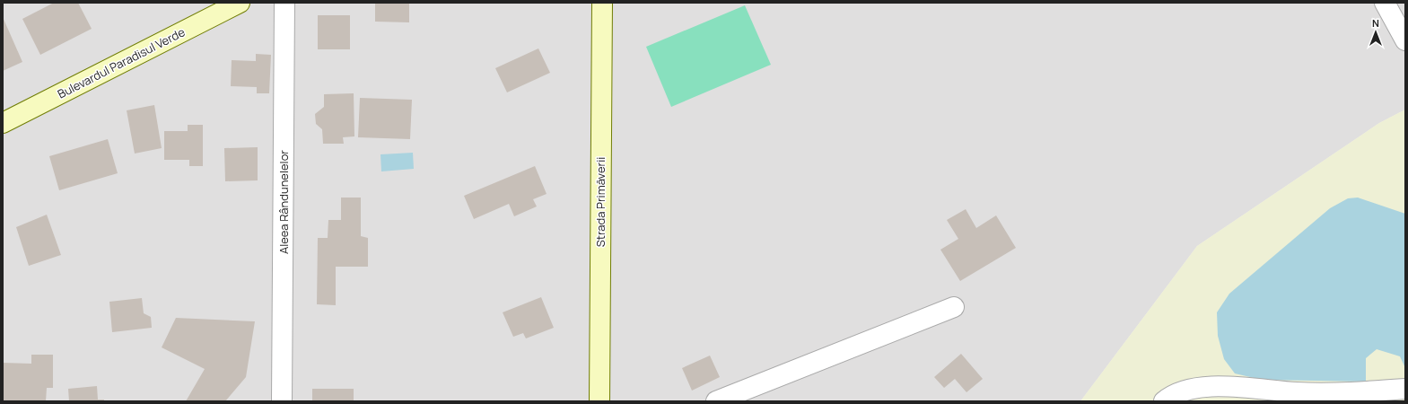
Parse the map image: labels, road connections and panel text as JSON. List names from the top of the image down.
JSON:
{
  "streets": {
    "main road": ["Bulevardul Paradisul Verde", "Strada Primăverii"],
    "street": ["Aleea Rândunelelor"]
  },
  "north": "top"
}
